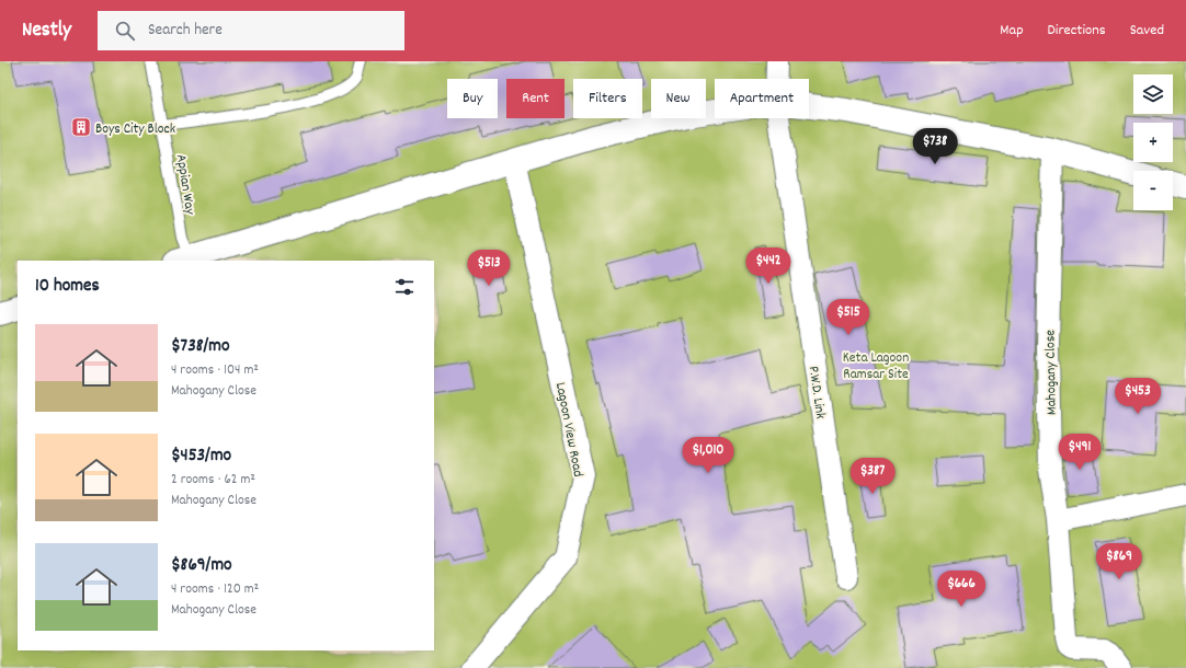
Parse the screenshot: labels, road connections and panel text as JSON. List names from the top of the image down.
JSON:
{
  "streets": {
    "street": ["Mahogany Close", "P.W.D. Link", "Lagoon View Road"],
    "lane": ["Appian Way"]
  },
  "parks": ["Keta Lagoon Ramsar Site"],
  "places": {
    "building": ["Boys City Block"]
  },
  "page": {
    "header": "Nestly",
    "search": "Search here",
    "nav": ["Map", "Directions", "Saved"],
    "map_buttons": ["+", "−"],
    "chip": [
      "Buy",
      "Rent",
      "Filters",
      "New",
      "Apartment"
    ],
    "price": [
      "$738",
      "$442",
      "$513",
      "$515",
      "$453",
      "$491",
      "$1,010",
      "$387",
      "$869",
      "$666"
    ],
    "heading": "10 homes",
    "list": [
      {
        "name": "$738/mo",
        "note": "4 rooms · 104 m² · Mahogany Close"
      },
      {
        "name": "$453/mo",
        "note": "2 rooms · 62 m² · Mahogany Close"
      },
      {
        "name": "$869/mo",
        "note": "4 rooms · 120 m² · Mahogany Close"
      }
    ]
  }
}
